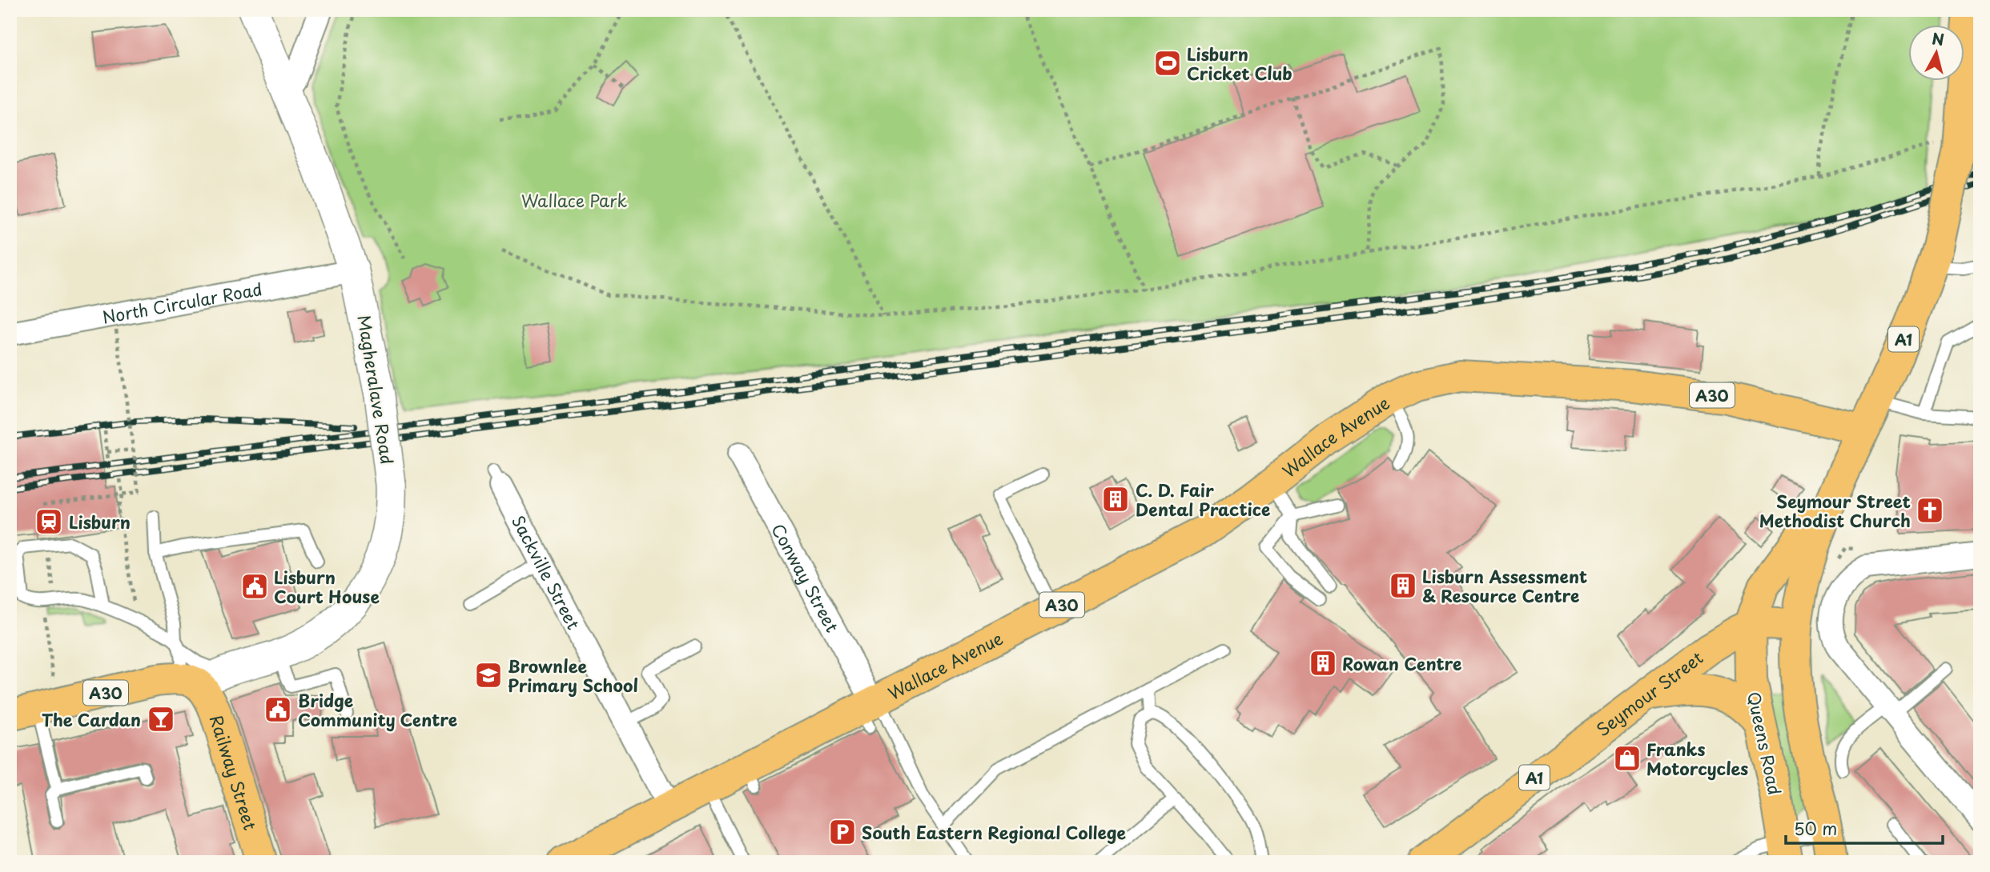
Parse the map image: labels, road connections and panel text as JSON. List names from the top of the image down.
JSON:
{
  "streets": {
    "main road": [
      "A1",
      "A30",
      "Wallace Avenue",
      "Seymour Street",
      "Queens Road",
      "Railway Street"
    ],
    "street": [
      "North Circular Road",
      "Magheralave Road",
      "Sackville Street",
      "Conway Street"
    ]
  },
  "crossings": [
    ["North Circular Road", "Magheralave Road"],
    ["A1", "Wallace Avenue"],
    ["A1", "Seymour Street"],
    ["A1", "Queens Road"],
    ["Magheralave Road", "A30"],
    ["Magheralave Road", "Railway Street"],
    ["A30", "Railway Street"],
    ["Wallace Avenue", "Sackville Street"],
    ["Wallace Avenue", "Conway Street"],
    ["Seymour Street", "Queens Road"]
  ],
  "parks": ["Wallace Park"],
  "places": {
    "sports": ["Lisburn Cricket Club"],
    "building": ["C. D. Fair Dental Practice", "Lisburn Assessment & Resource Centre", "Rowan Centre"],
    "church": ["Seymour Street Methodist Church"],
    "station": ["Lisburn"],
    "public building": ["Lisburn Court House", "Bridge Community Centre"],
    "school or university": ["Brownlee Primary School"],
    "bar": ["The Cardan"],
    "shop": ["Franks Motorcycles"],
    "parking": ["South Eastern Regional College"]
  },
  "scale_bar": "50 m",
  "north": "top"
}
